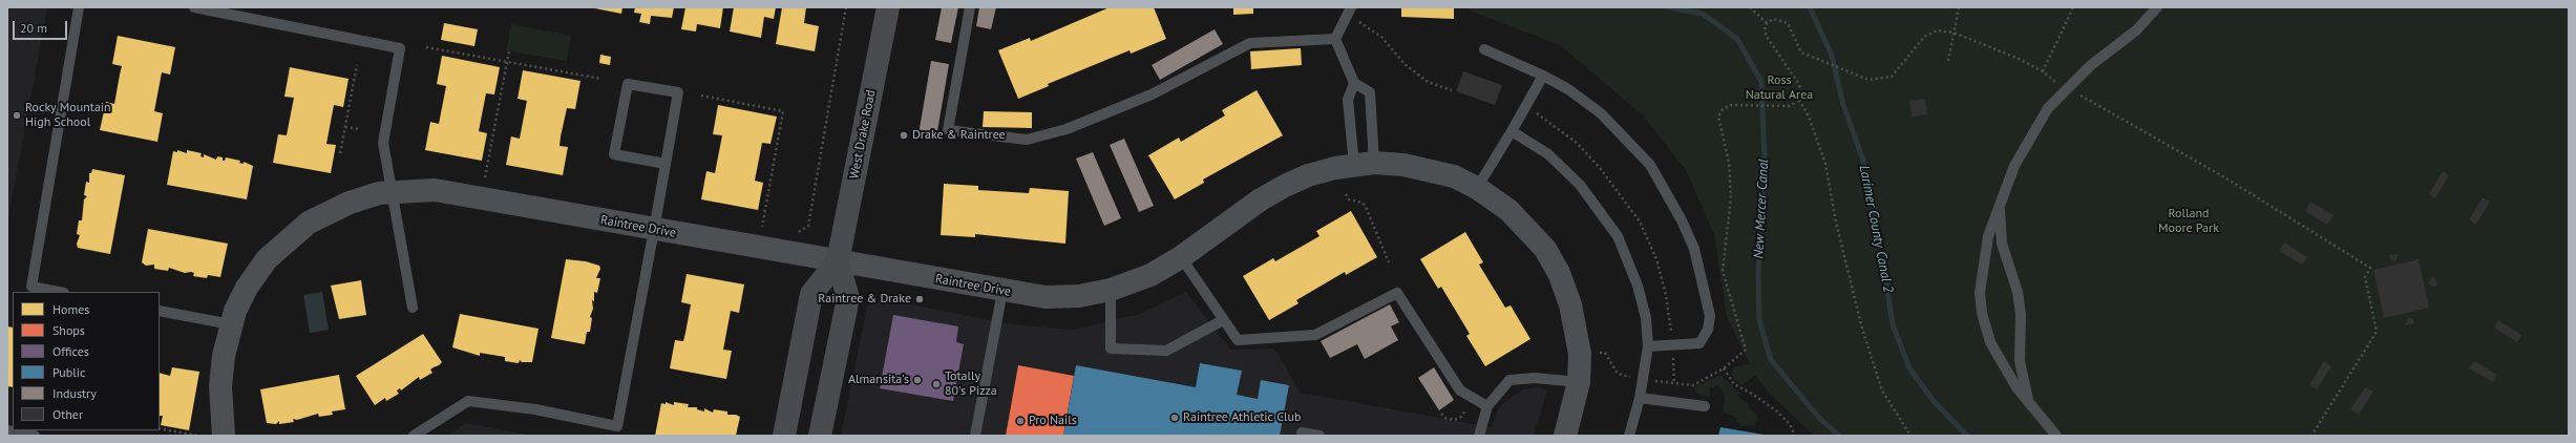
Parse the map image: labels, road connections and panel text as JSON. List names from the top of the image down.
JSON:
{
  "streets": {
    "main road": ["West Drake Road"],
    "street": ["Raintree Drive"]
  },
  "crossings": [
    ["West Drake Road", "Raintree Drive"]
  ],
  "water": ["New Mercer Canal", "Larimer County Canal 2"],
  "parks": ["Ross Natural Area", "Rolland Moore Park"],
  "places": [
    "Rocky Mountain High School",
    "Drake & Raintree",
    "Raintree & Drake",
    "Almansita's",
    "Totally 80's Pizza",
    "Raintree Athletic Club",
    "Pro Nails"
  ],
  "legend": [
    "Homes",
    "Shops",
    "Offices",
    "Public",
    "Industry",
    "Other"
  ],
  "scale_bar": "20 m"
}
